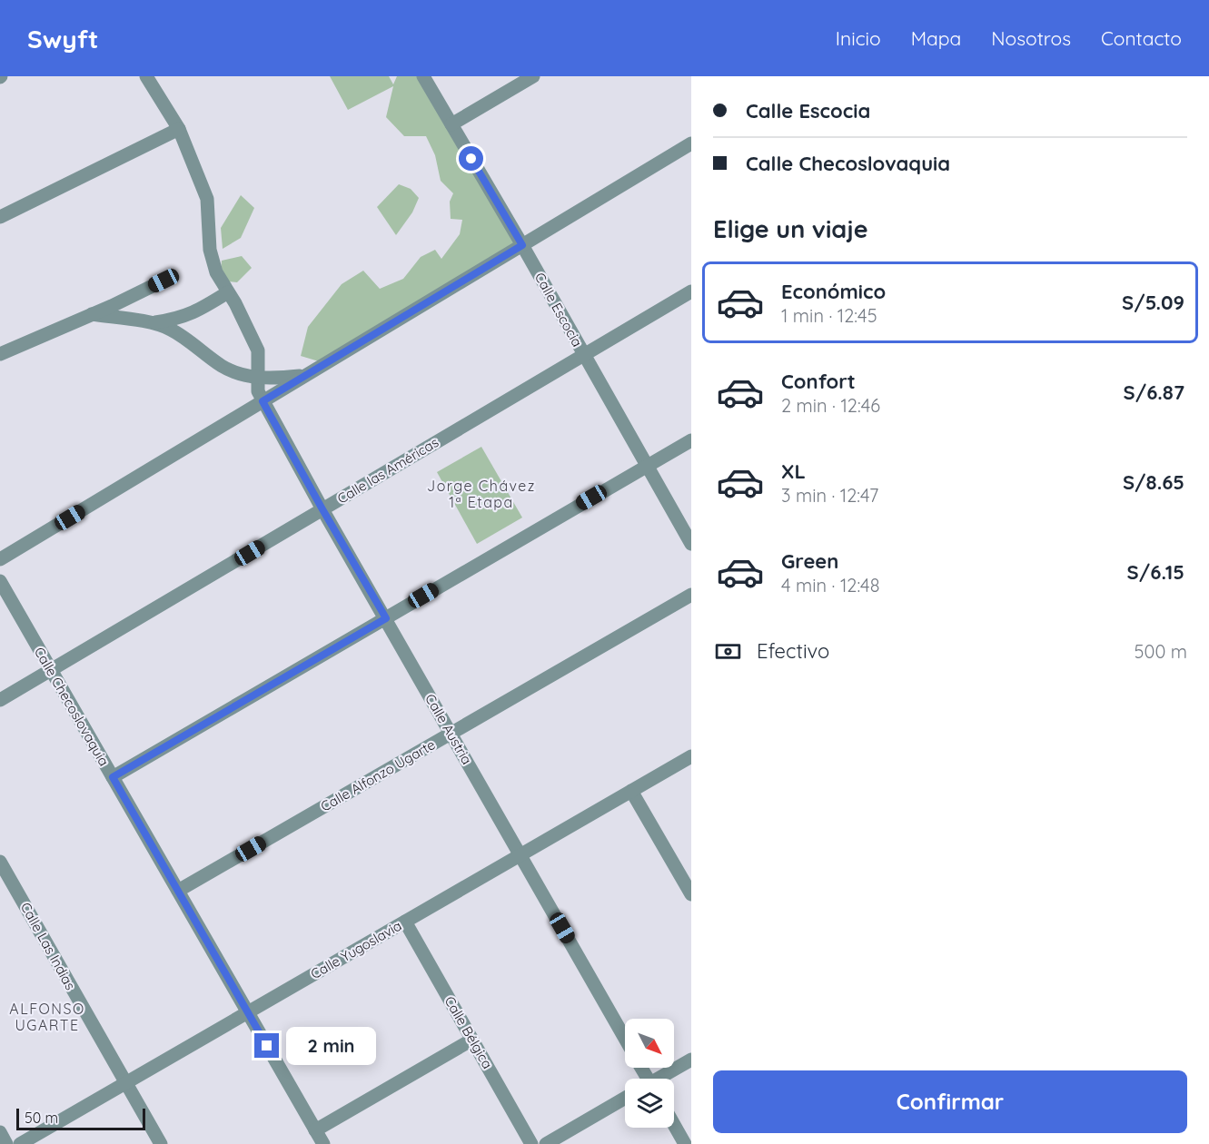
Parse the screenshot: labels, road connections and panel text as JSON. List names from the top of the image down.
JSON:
{
  "streets": {
    "street": [
      "Calle Escocia",
      "Calle las Américas",
      "Calle Checoslovaquia",
      "Calle Austria",
      "Calle Alfonzo Ugarte",
      "Calle Las Indias",
      "Calle Yugoslavia",
      "Calle Bélgica"
    ]
  },
  "crossings": [
    ["Calle Escocia", "Calle las Américas"],
    ["Calle las Américas", "Calle Checoslovaquia"],
    ["Calle las Américas", "Calle Austria"],
    ["Calle Checoslovaquia", "Calle Alfonzo Ugarte"],
    ["Calle Checoslovaquia", "Calle Yugoslavia"],
    ["Calle Austria", "Calle Alfonzo Ugarte"],
    ["Calle Austria", "Calle Yugoslavia"],
    ["Calle Las Indias", "Calle Yugoslavia"],
    ["Calle Yugoslavia", "Calle Bélgica"]
  ],
  "districts": ["Jorge Chávez 1ª Etapa", "ALFONSO UGARTE"],
  "scale_bar": "50 m",
  "north": "bottom right",
  "page": {
    "header": "Swyft",
    "nav": [
      "Inicio",
      "Mapa",
      "Nosotros",
      "Contacto"
    ],
    "banner": ["Calle Escocia", "Calle Checoslovaquia"],
    "heading": "Elige un viaje",
    "list": [
      {
        "name": "Económico",
        "note": "1 min · 12:45",
        "value": "S/5.09"
      },
      {
        "name": "Confort",
        "note": "2 min · 12:46",
        "value": "S/6.87"
      },
      {
        "name": "XL",
        "note": "3 min · 12:47",
        "value": "S/8.65"
      },
      {
        "name": "Green",
        "note": "4 min · 12:48",
        "value": "S/6.15"
      }
    ],
    "pay": ["Efectivo", "500 m"],
    "bubble": "2 min",
    "buttons": "Confirmar",
    "scale": "50 m"
  }
}
